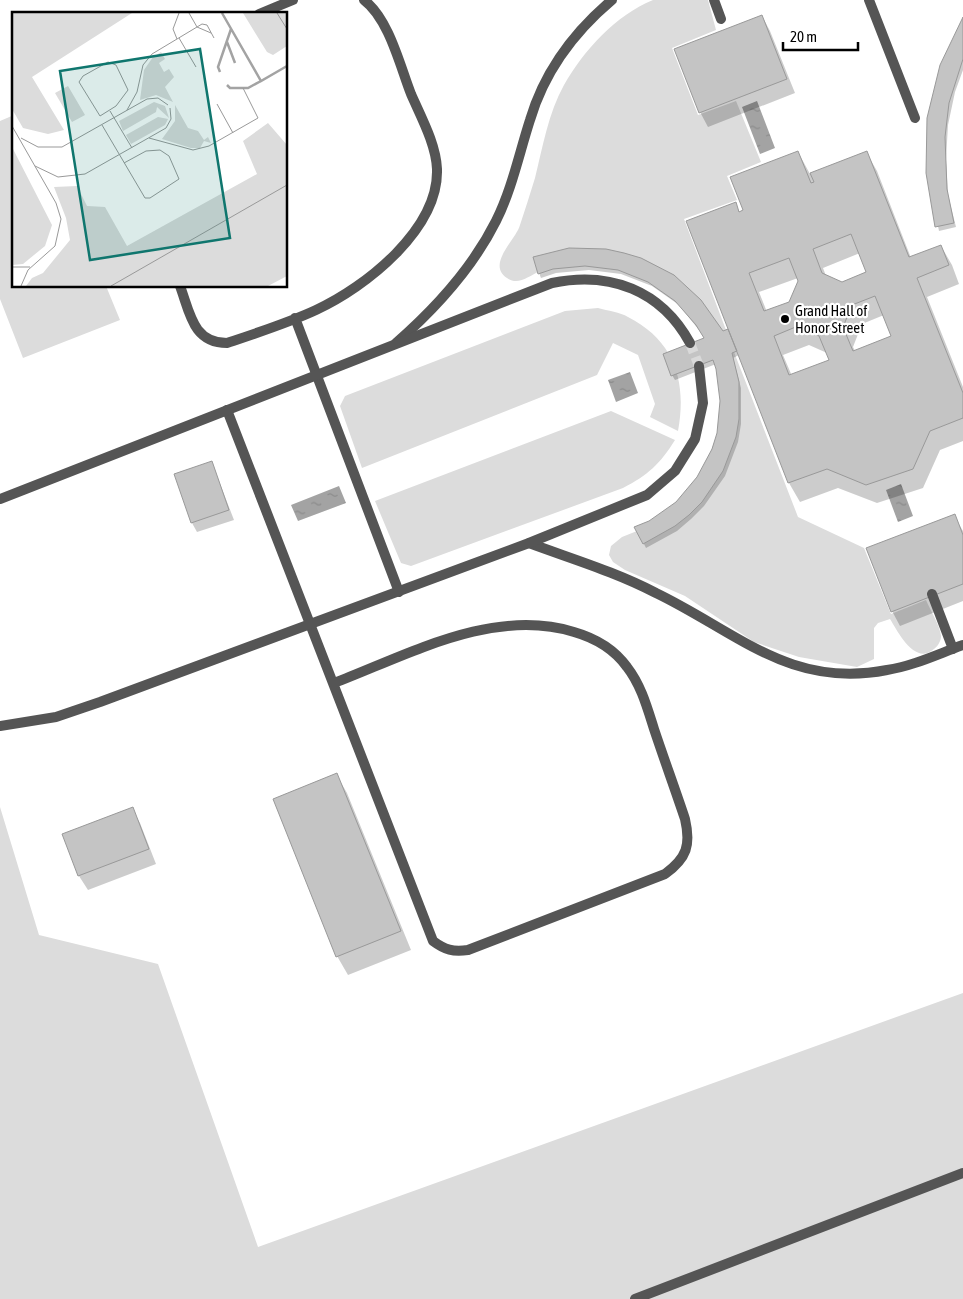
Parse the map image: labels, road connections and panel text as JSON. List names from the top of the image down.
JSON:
{
  "places": ["Grand Hall of Honor Street"],
  "scale_bar": "20 m"
}
